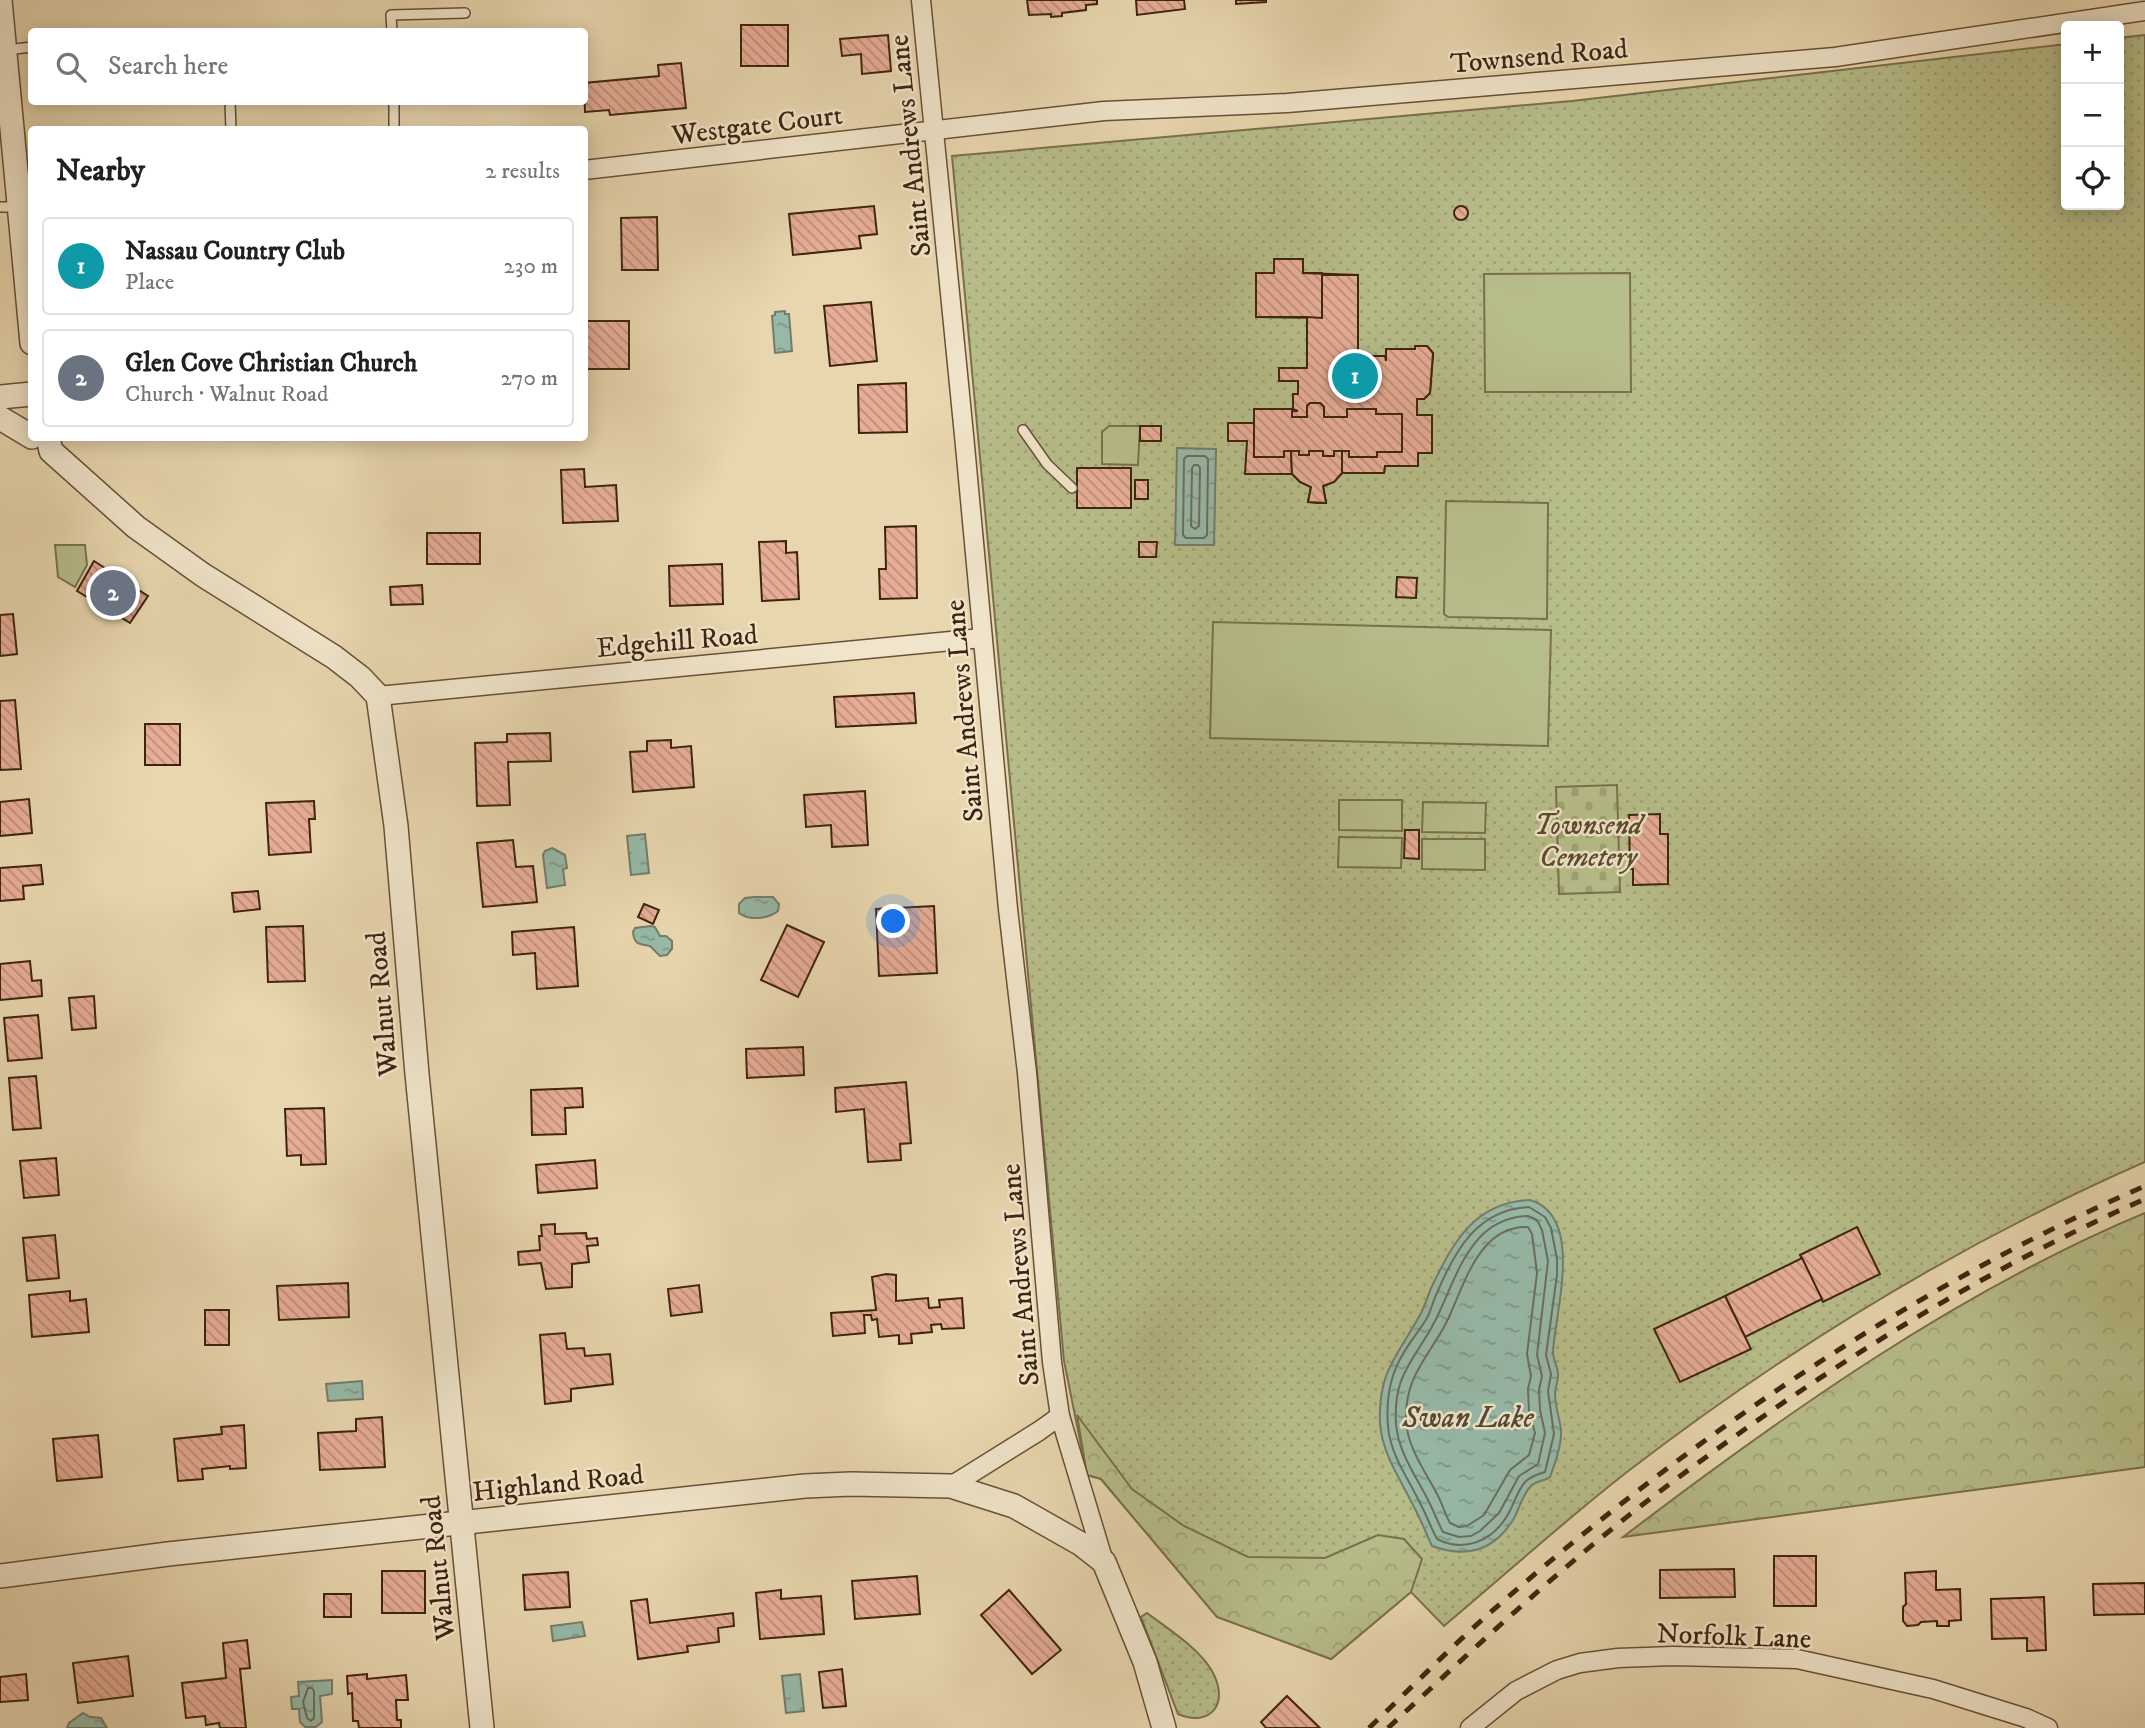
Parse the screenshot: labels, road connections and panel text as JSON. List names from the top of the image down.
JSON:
{
  "streets": {
    "street": [
      "Townsend Road",
      "Westgate Court",
      "Saint Andrews Lane",
      "Edgehill Road",
      "Walnut Road",
      "Highland Road",
      "Norfolk Lane"
    ]
  },
  "crossings": [
    ["Townsend Road", "Westgate Court"],
    ["Townsend Road", "Saint Andrews Lane"],
    ["Westgate Court", "Saint Andrews Lane"],
    ["Saint Andrews Lane", "Edgehill Road"],
    ["Saint Andrews Lane", "Highland Road"],
    ["Edgehill Road", "Walnut Road"],
    ["Walnut Road", "Highland Road"]
  ],
  "water": ["Swan Lake"],
  "parks": ["Townsend Cemetery"],
  "page": {
    "map_buttons": ["+", "−"],
    "search": "Search here",
    "heading": ["Nearby", "2 results"],
    "list": [
      {
        "mark": "1",
        "name": "Nassau Country Club",
        "note": "Place",
        "value": "230 m"
      },
      {
        "mark": "2",
        "name": "Glen Cove Christian Church",
        "note": "Church · Walnut Road",
        "value": "270 m"
      }
    ],
    "pins": ["1", "2"]
  }
}
